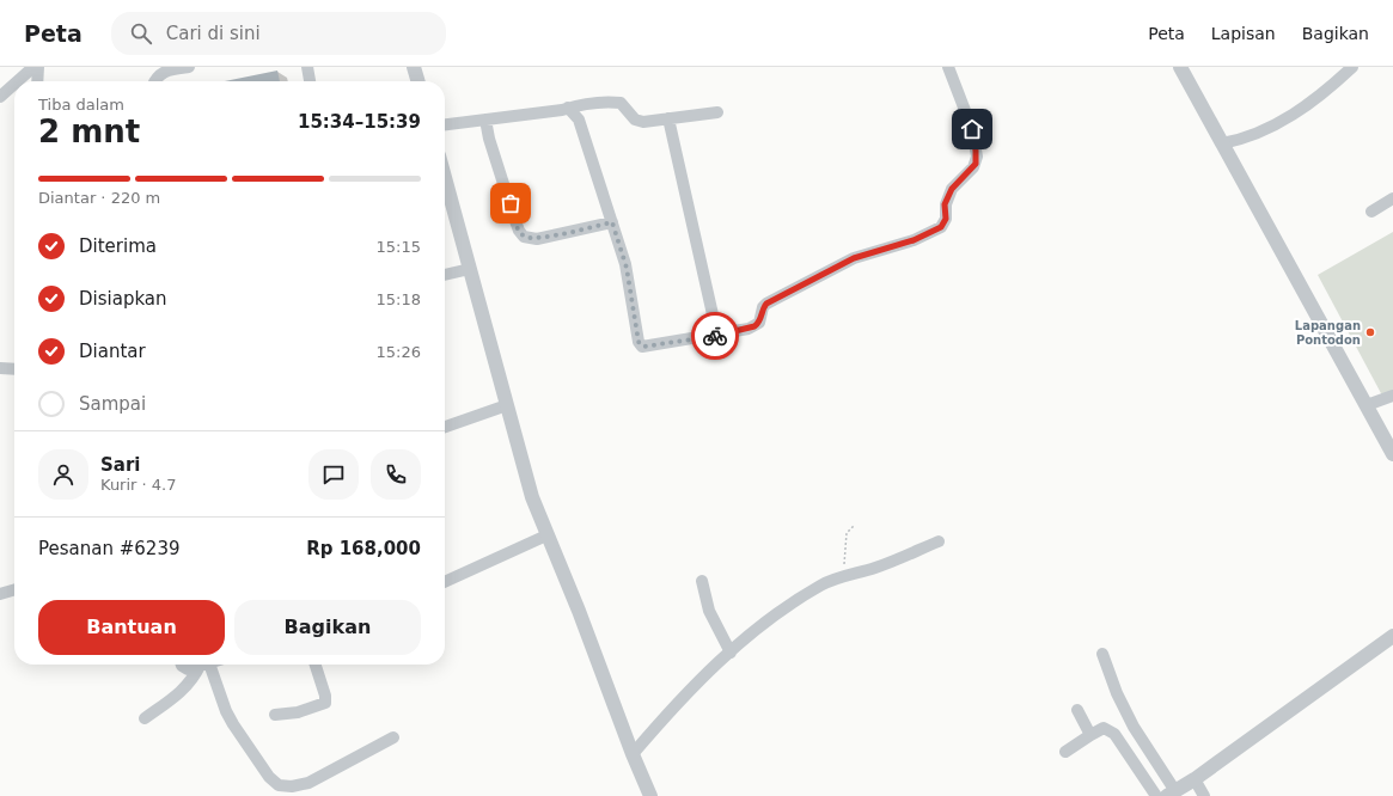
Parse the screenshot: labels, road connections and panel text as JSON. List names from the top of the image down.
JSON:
{
  "places": ["Lapangan Pontodon"],
  "page": {
    "header": "Peta",
    "search": "Cari di sini",
    "nav": ["Peta", "Lapisan", "Bagikan"],
    "heading": ["2 mnt", "Tiba dalam", "15:34–15:39"],
    "panel": [
      "Sari",
      "Kurir · 4.7",
      "Pesanan #6239",
      "Rp 168,000"
    ],
    "bar": "Diantar · 220 m",
    "list": [
      ["Diterima", "15:15"],
      ["Disiapkan", "15:18"],
      ["Diantar", "15:26"],
      "Sampai"
    ],
    "buttons": ["Bantuan", "Bagikan"]
  }
}
